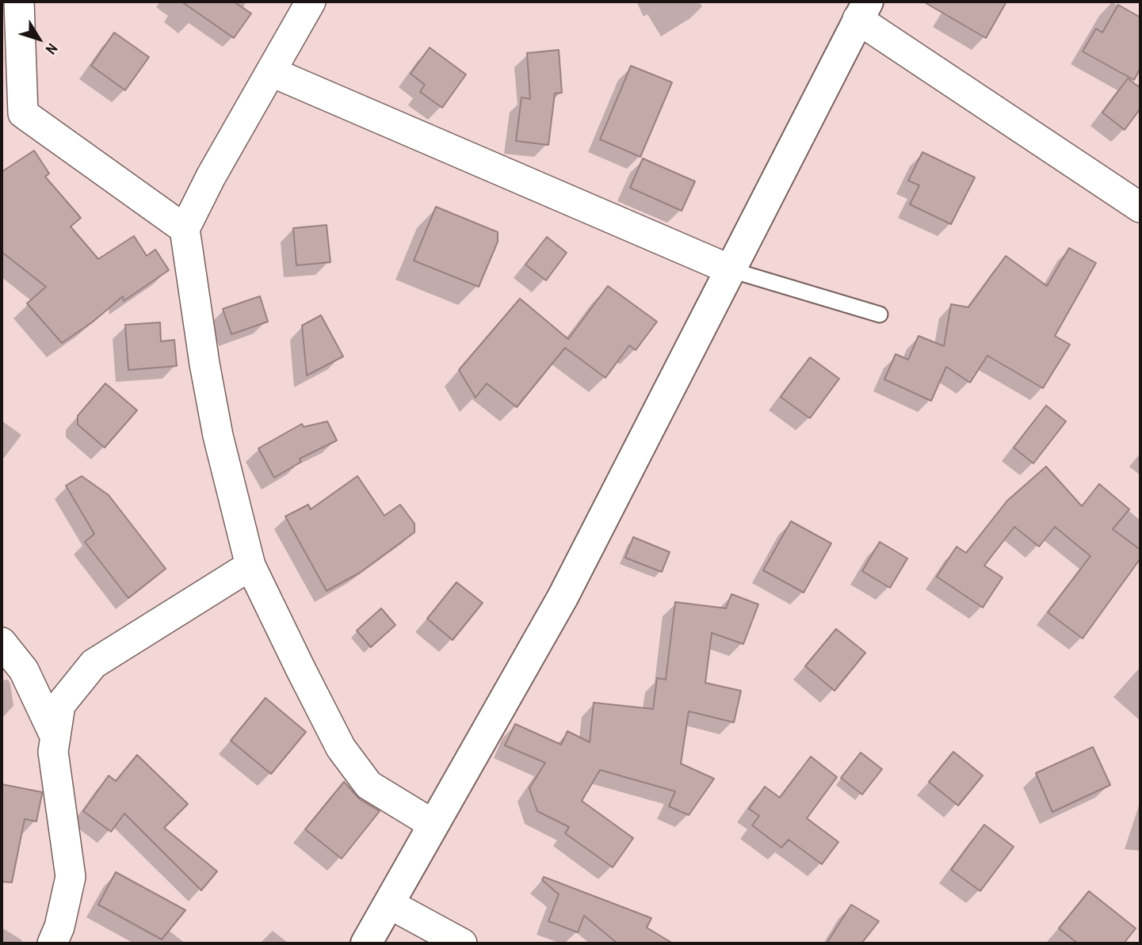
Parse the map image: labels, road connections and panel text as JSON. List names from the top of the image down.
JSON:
{
  "north": "bottom right"
}
